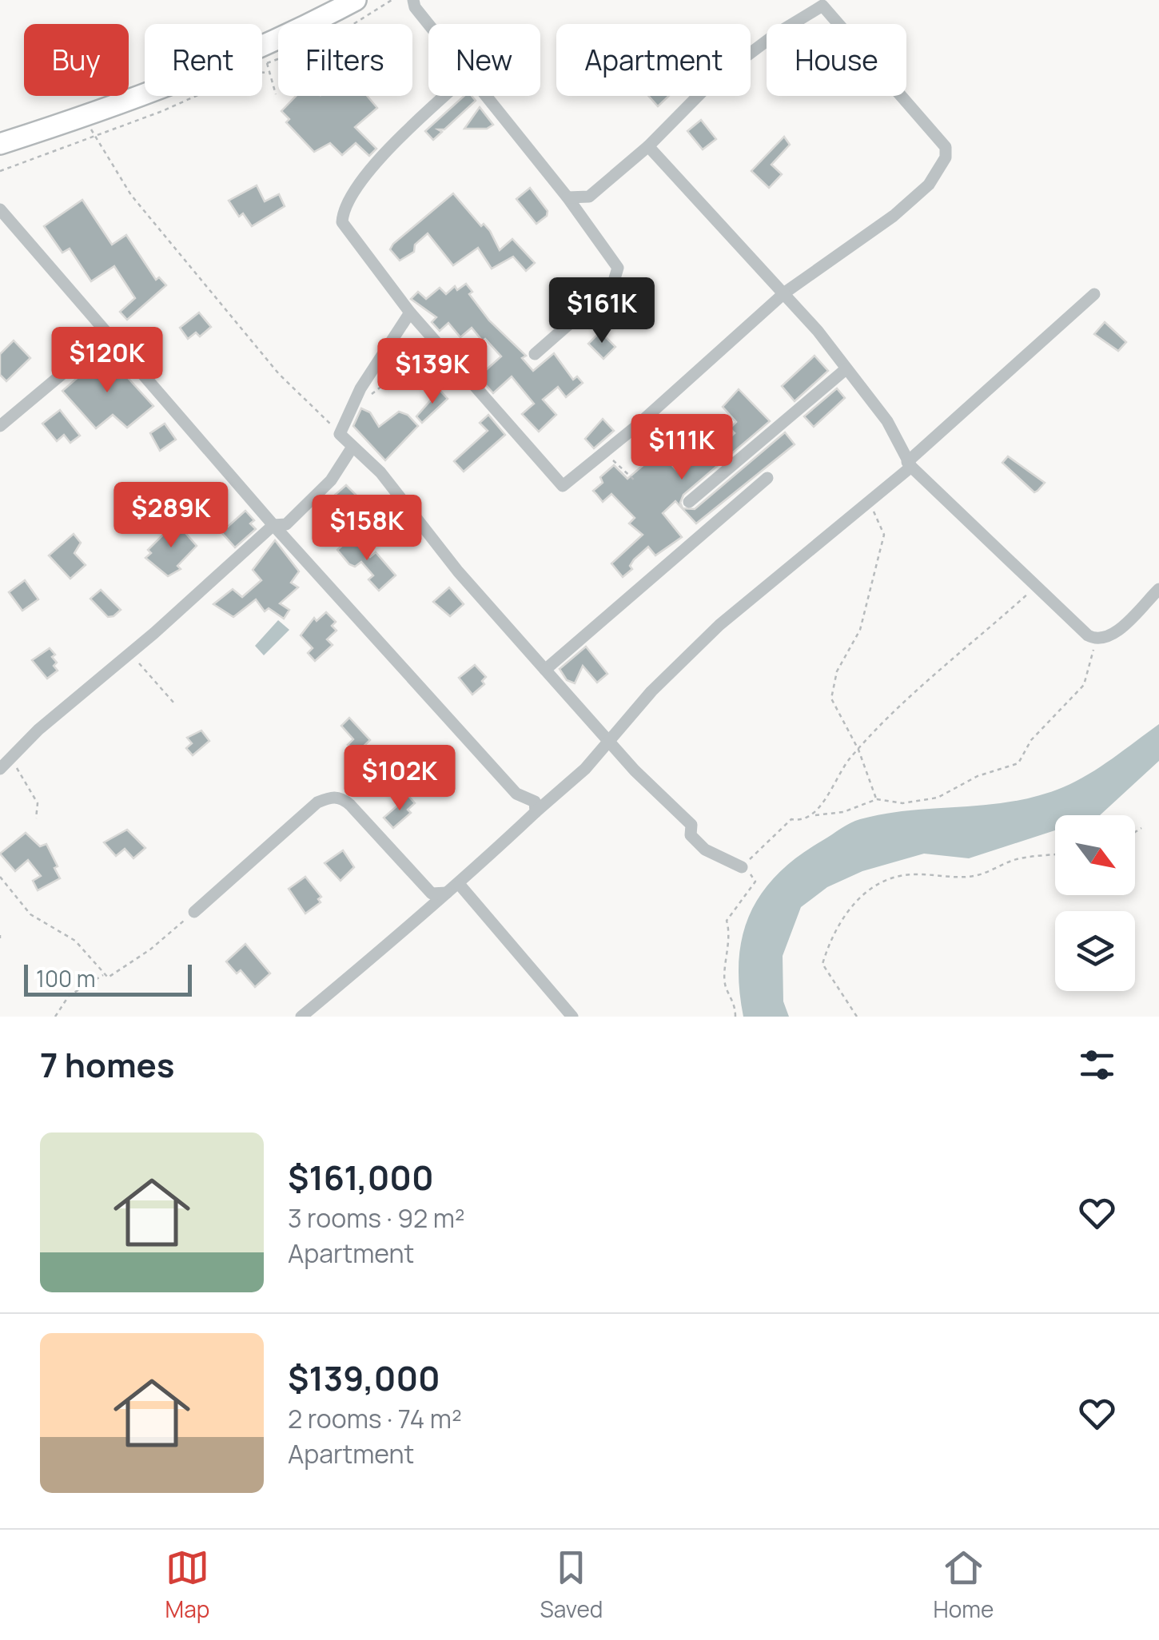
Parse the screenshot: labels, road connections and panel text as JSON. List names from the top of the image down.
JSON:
{
  "scale_bar": "100 m",
  "north": "bottom right",
  "page": {
    "chip": [
      "Buy",
      "Rent",
      "Filters",
      "New",
      "Apartment",
      "House"
    ],
    "price": [
      "$161K",
      "$120K",
      "$139K",
      "$111K",
      "$289K",
      "$158K",
      "$102K"
    ],
    "scale": "100 m",
    "heading": "7 homes",
    "list": [
      {
        "name": "$161,000",
        "note": "3 rooms · 92 m² · Apartment"
      },
      {
        "name": "$139,000",
        "note": "2 rooms · 74 m² · Apartment"
      }
    ],
    "tabs": ["Map", "Saved", "Home"]
  }
}
